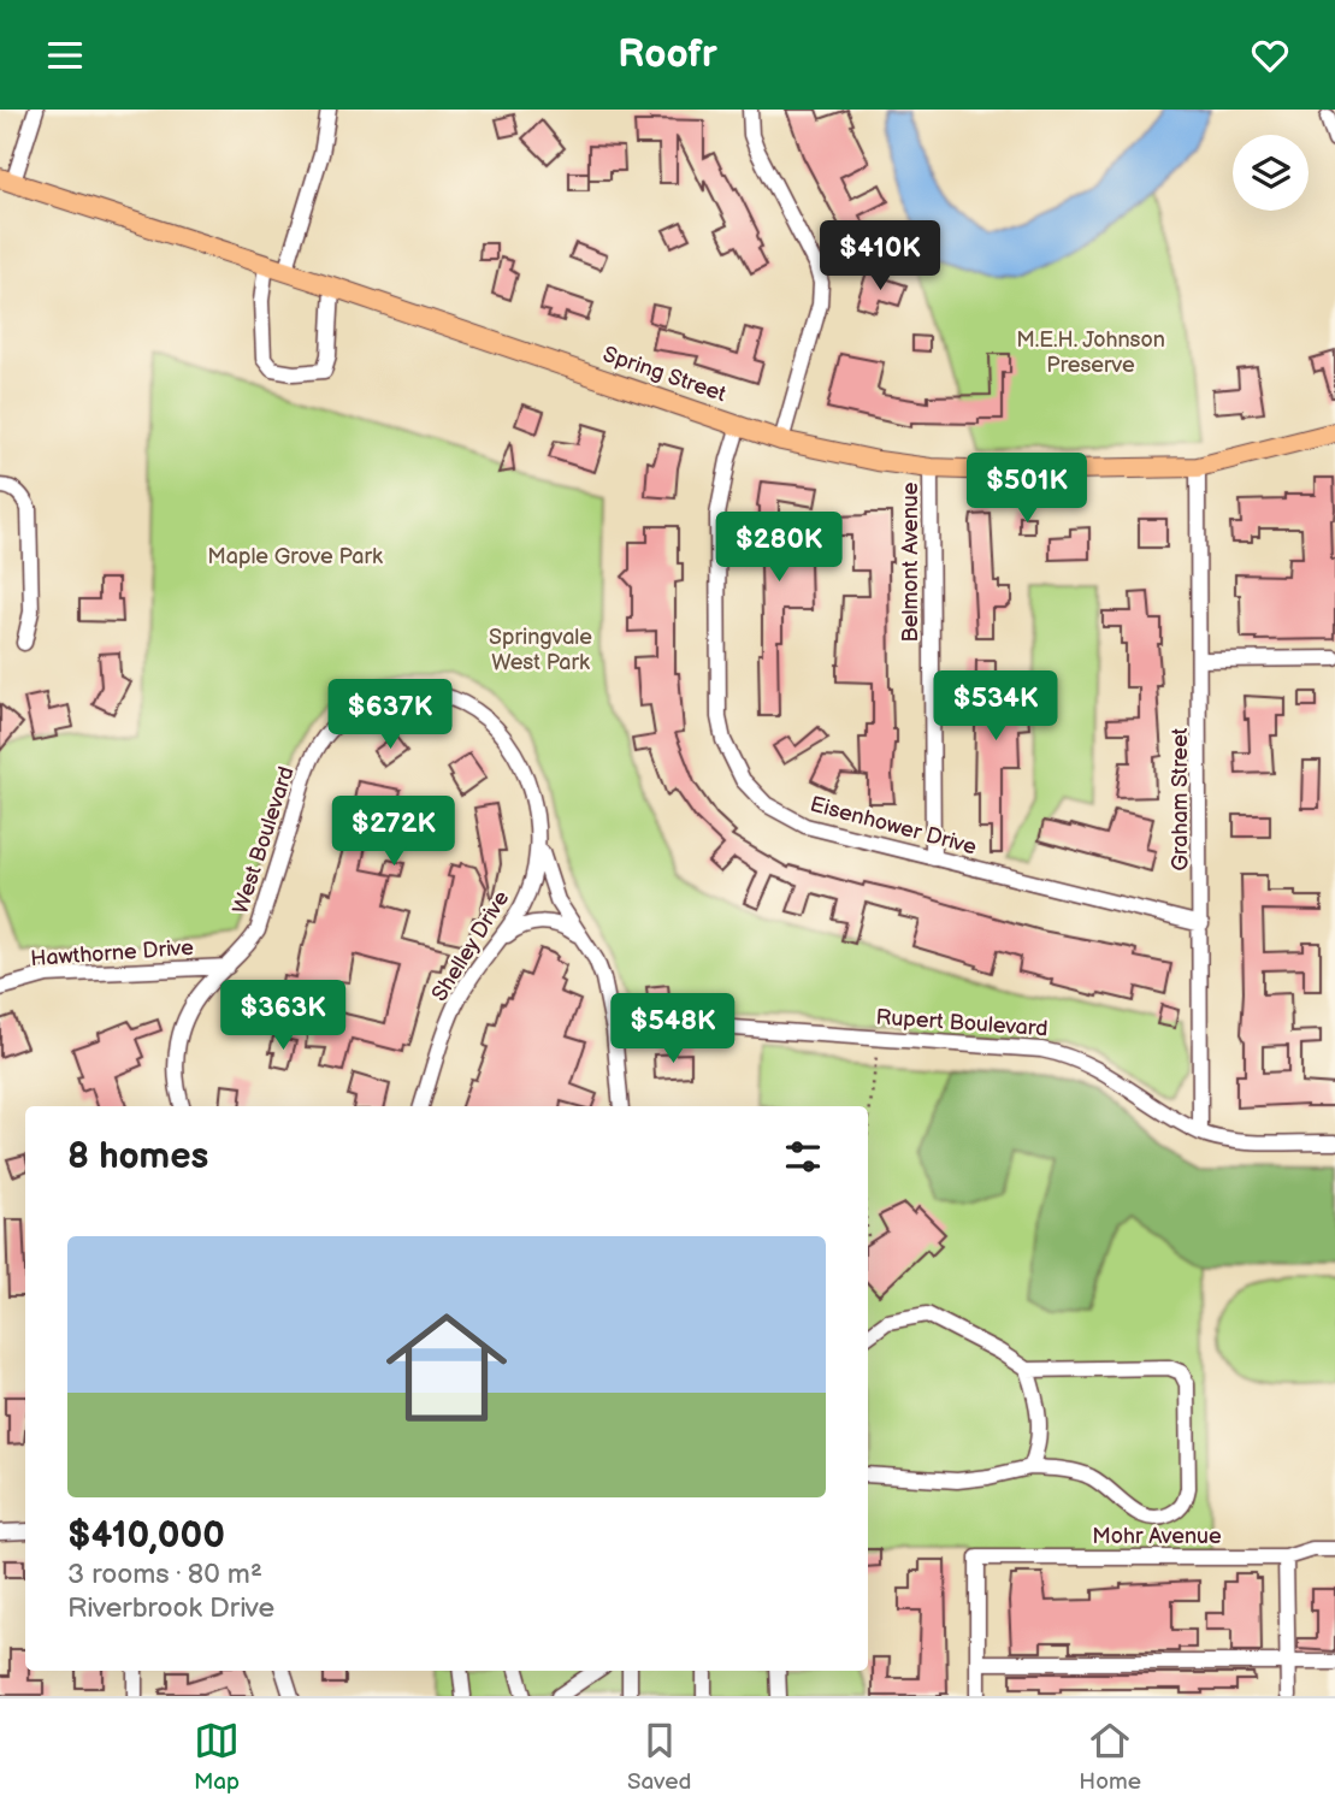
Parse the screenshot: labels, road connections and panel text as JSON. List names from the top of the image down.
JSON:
{
  "streets": {
    "main road": ["Spring Street"],
    "street": [
      "Belmont Avenue",
      "Graham Street",
      "Eisenhower Drive",
      "West Boulevard",
      "Shelley Drive",
      "Hawthorne Drive",
      "Rupert Boulevard",
      "Mohr Avenue"
    ]
  },
  "crossings": [
    ["Spring Street", "Belmont Avenue"],
    ["Spring Street", "Graham Street"],
    ["Spring Street", "Eisenhower Drive"],
    ["Belmont Avenue", "Eisenhower Drive"],
    ["Graham Street", "Eisenhower Drive"],
    ["Graham Street", "Rupert Boulevard"],
    ["West Boulevard", "Shelley Drive"],
    ["West Boulevard", "Hawthorne Drive"]
  ],
  "parks": ["M.E.H. Johnson Preserve", "Maple Grove Park", "Springvale West Park"],
  "page": {
    "header": "Roofr",
    "price": [
      "$410K",
      "$501K",
      "$280K",
      "$534K",
      "$637K",
      "$272K",
      "$363K",
      "$548K"
    ],
    "heading": "8 homes",
    "list": [
      {
        "name": "$410,000",
        "note": "3 rooms · 80 m² · Riverbrook Drive"
      }
    ],
    "tabs": ["Map", "Saved", "Home"]
  }
}
